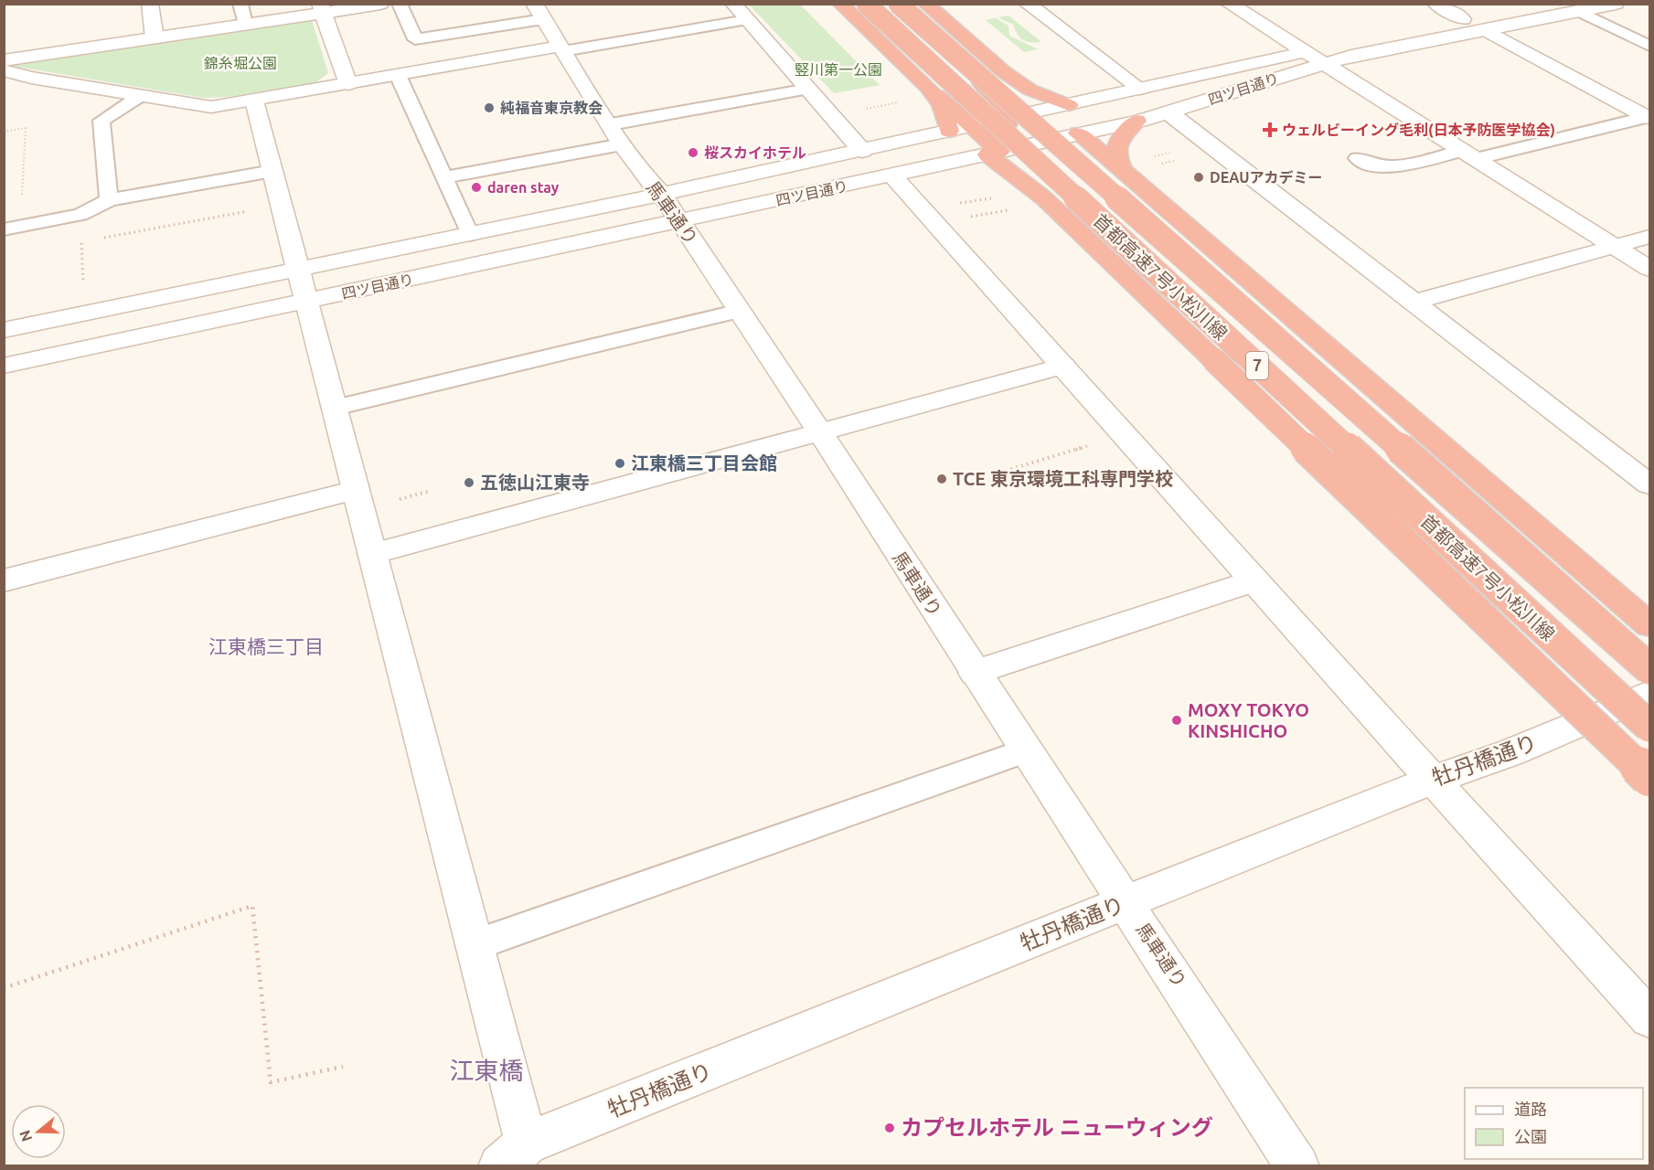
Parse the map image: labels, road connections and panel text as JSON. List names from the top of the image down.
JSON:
{
  "streets": {
    "highway": ["首都高速7号小松川線", "7"],
    "street": ["四ツ目通り", "馬車通り", "牡丹橋通り"]
  },
  "crossings": [
    ["四ツ目通り", "馬車通り"],
    ["馬車通り", "牡丹橋通り"]
  ],
  "districts": ["江東橋三丁目", "江東橋"],
  "parks": ["錦糸堀公園", "竪川第一公園"],
  "places": {
    "other": [
      "純福音東京教会",
      "桜スカイホテル",
      "DEAUアカデミー",
      "daren stay",
      "江東橋三丁目会館",
      "TCE 東京環境工科専門学校",
      "五徳山江東寺",
      "MOXY TOKYO KINSHICHO",
      "カプセルホテル ニューウィング"
    ],
    "health": ["ウェルビーイング毛利(日本予防医学協会)"]
  },
  "legend": ["道路", "公園"],
  "north": "left"
}
